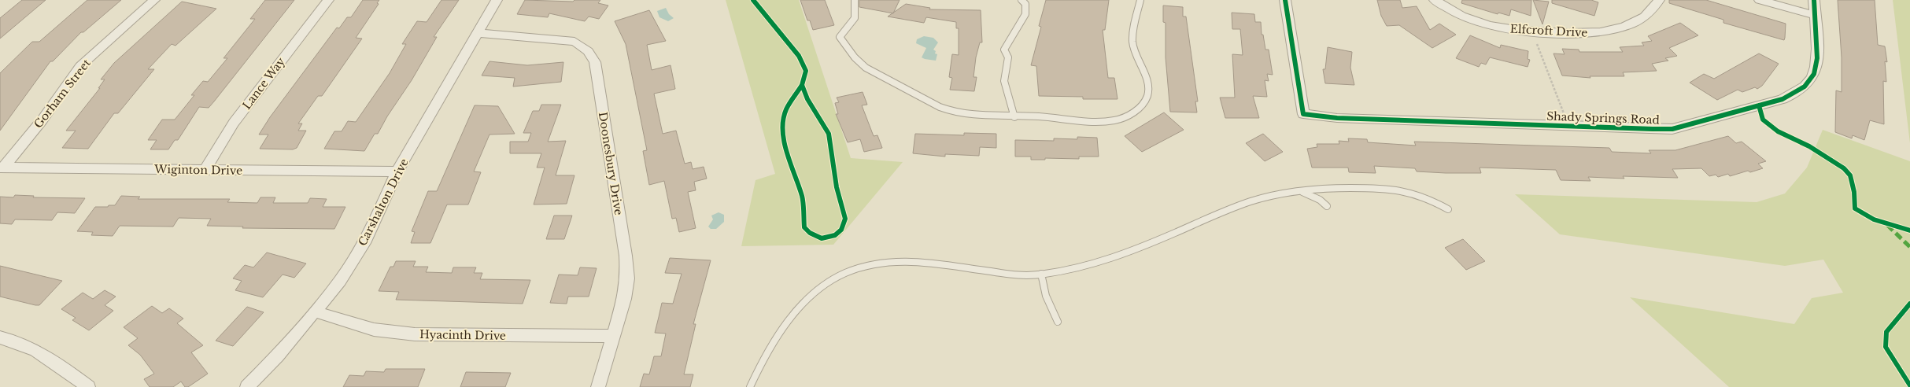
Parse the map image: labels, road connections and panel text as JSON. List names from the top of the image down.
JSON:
{
  "streets": {
    "street": [
      "Elfcroft Drive",
      "Lance Way",
      "Gorham Street",
      "Shady Springs Road",
      "Doonesbury Drive",
      "Wiginton Drive",
      "Carshalton Drive",
      "Hyacinth Drive"
    ]
  },
  "crossings": [
    ["Lance Way", "Wiginton Drive"],
    ["Gorham Street", "Wiginton Drive"],
    ["Doonesbury Drive", "Carshalton Drive"],
    ["Doonesbury Drive", "Hyacinth Drive"],
    ["Wiginton Drive", "Carshalton Drive"],
    ["Carshalton Drive", "Hyacinth Drive"]
  ]
}
